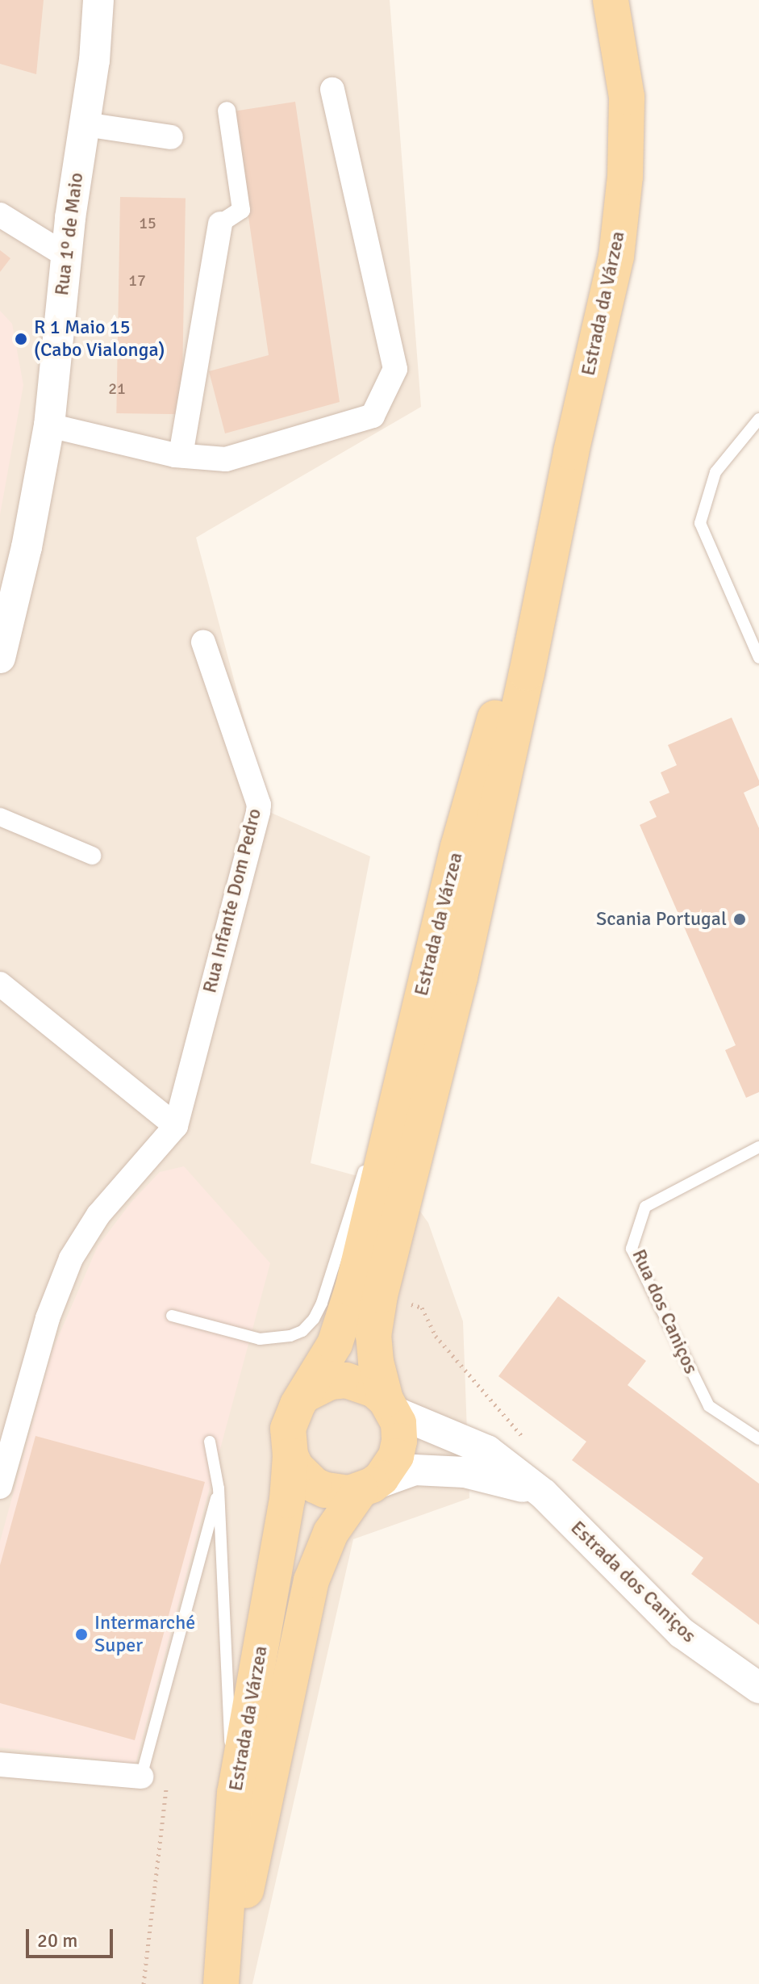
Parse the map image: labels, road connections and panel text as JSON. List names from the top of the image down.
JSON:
{
  "streets": {
    "main road": ["Estrada da Várzea"],
    "street": ["Rua 1º de Maio", "Rua Infante Dom Pedro", "Estrada dos Caniços"],
    "lane": ["Rua dos Caniços"]
  },
  "crossings": [
    ["Estrada da Várzea", "Estrada dos Caniços"]
  ],
  "places": ["R 1 Maio 15 (Cabo Vialonga)", "Scania Portugal", "Intermarché Super"],
  "house_numbers": ["15", "17", "21"],
  "scale_bar": "20 m"
}
